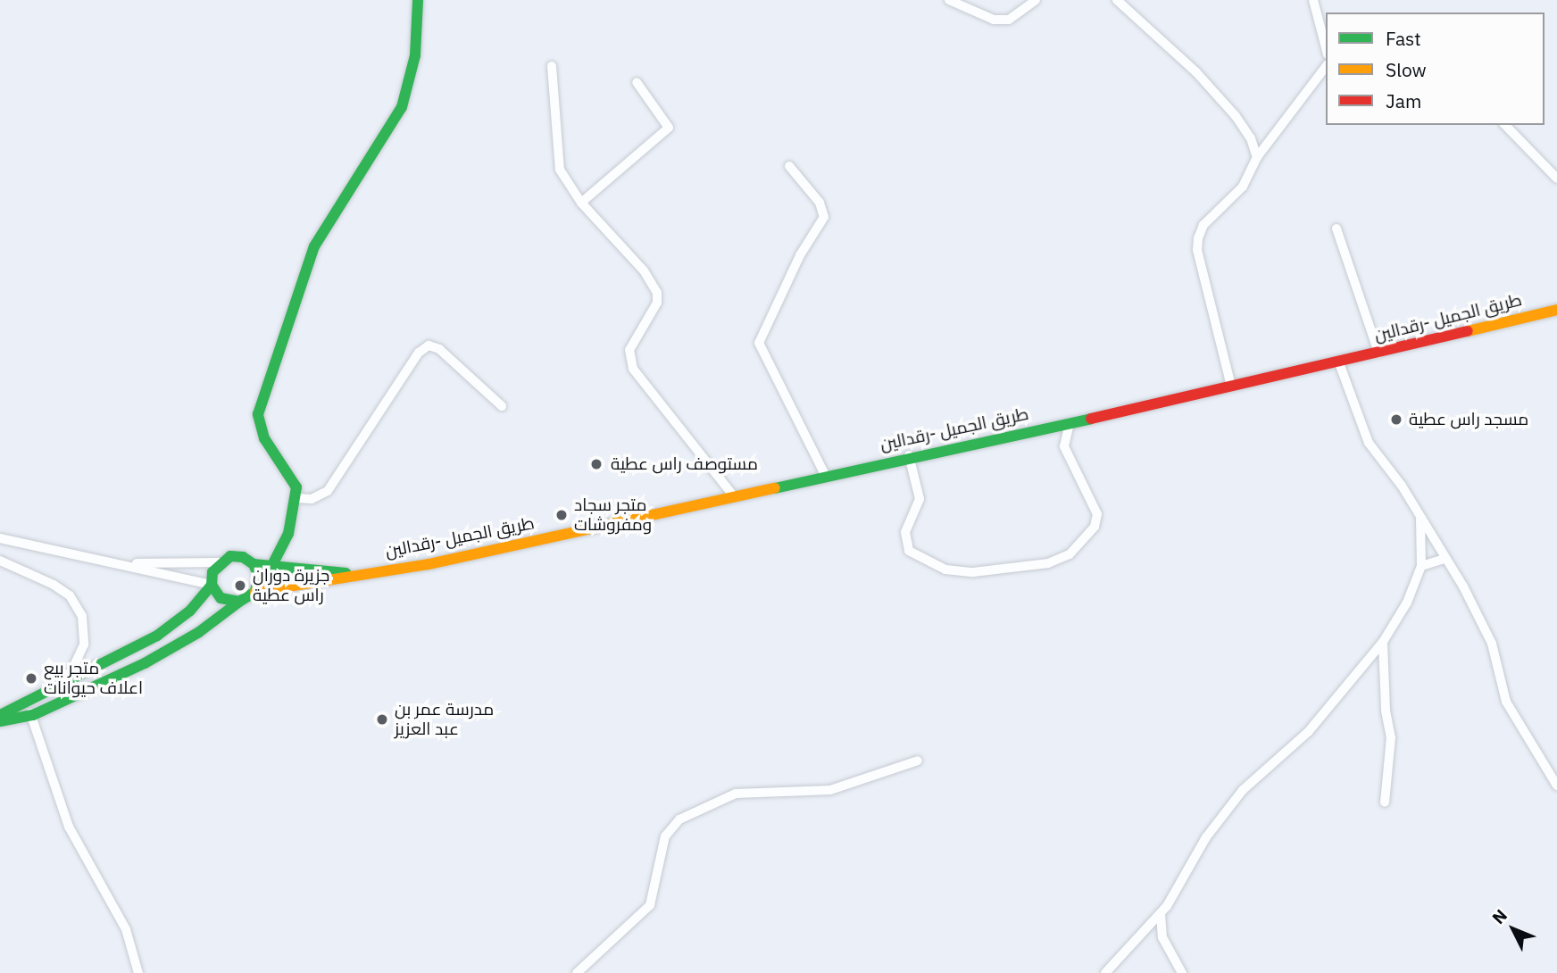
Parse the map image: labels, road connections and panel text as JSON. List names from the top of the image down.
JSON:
{
  "streets": {
    "main road": ["طريق الجميل -رقدالين"]
  },
  "places": [
    "مسجد راس عطية",
    "مستوصف راس عطية",
    "متجر سجاد ومفروشات",
    "جزيرة دوران راس عطية",
    "متجر بيع اعلاف حيوانات",
    "مدرسة عمر بن عبد العزيز"
  ],
  "legend": ["Fast", "Slow", "Jam"],
  "north": "top left"
}
